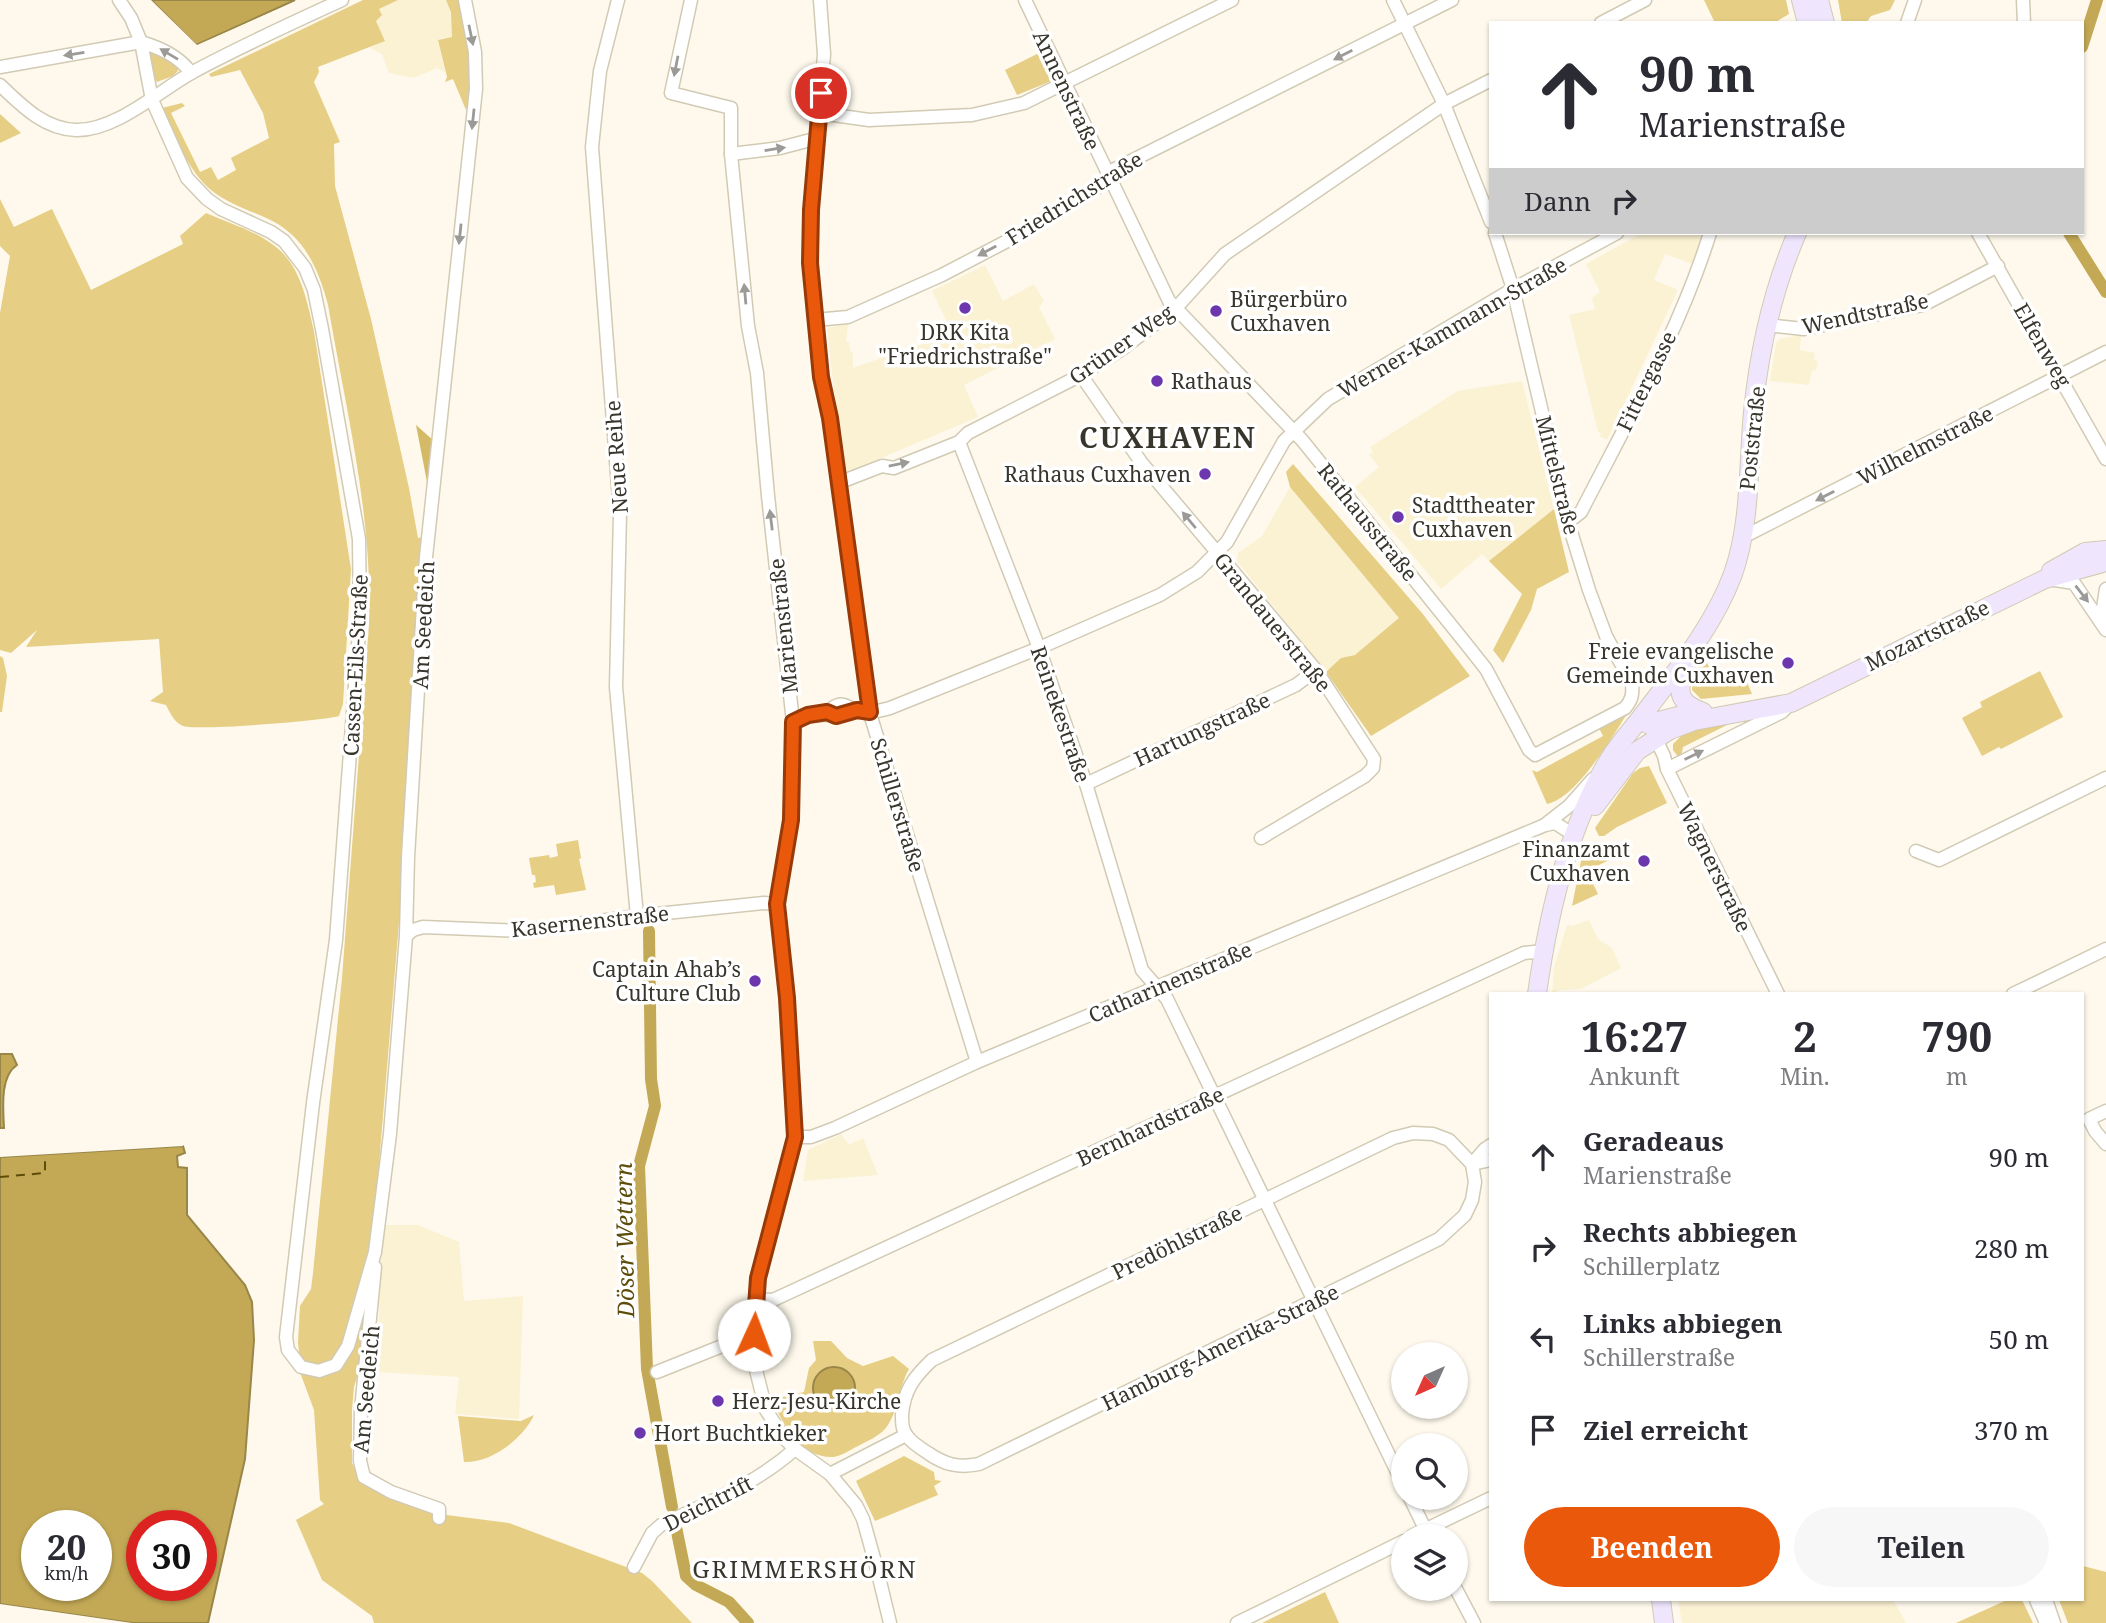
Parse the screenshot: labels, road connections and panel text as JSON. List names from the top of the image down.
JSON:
{
  "streets": {
    "street": [
      "Annenstraße",
      "Friedrichstraße",
      "Wendtstraße",
      "Werner-Kammann-Straße",
      "Grüner Weg",
      "Elfenweg",
      "Fittergasse",
      "Poststraße",
      "Wilhelmstraße",
      "Neue Reihe",
      "Mittelstraße",
      "Rathausstraße",
      "Grandauerstraße",
      "Am Seedeich",
      "Marienstraße",
      "Mozartstraße",
      "Cassen-Eils-Straße",
      "Reinekestraße",
      "Hartungstraße",
      "Schillerstraße",
      "Wagnerstraße",
      "Kasernenstraße",
      "Catharinenstraße",
      "Bernhardstraße",
      "Predöhlstraße",
      "Hamburg-Amerika-Straße",
      "Deichtrift"
    ]
  },
  "crossings": [
    ["Annenstraße", "Friedrichstraße"],
    ["Annenstraße", "Grüner Weg"],
    ["Annenstraße", "Rathausstraße"],
    ["Friedrichstraße", "Schillerstraße"],
    ["Wendtstraße", "Elfenweg"],
    ["Wendtstraße", "Poststraße"],
    ["Werner-Kammann-Straße", "Mittelstraße"],
    ["Werner-Kammann-Straße", "Rathausstraße"],
    ["Werner-Kammann-Straße", "Grandauerstraße"],
    ["Werner-Kammann-Straße", "Marienstraße"],
    ["Werner-Kammann-Straße", "Reinekestraße"],
    ["Werner-Kammann-Straße", "Schillerstraße"],
    ["Grüner Weg", "Rathausstraße"],
    ["Grüner Weg", "Grandauerstraße"],
    ["Grüner Weg", "Reinekestraße"],
    ["Grüner Weg", "Schillerstraße"],
    ["Elfenweg", "Wilhelmstraße"],
    ["Fittergasse", "Mittelstraße"],
    ["Poststraße", "Wilhelmstraße"],
    ["Poststraße", "Mittelstraße"],
    ["Poststraße", "Rathausstraße"],
    ["Poststraße", "Mozartstraße"],
    ["Poststraße", "Wagnerstraße"],
    ["Poststraße", "Catharinenstraße"],
    ["Poststraße", "Bernhardstraße"],
    ["Neue Reihe", "Kasernenstraße"],
    ["Mittelstraße", "Rathausstraße"],
    ["Mittelstraße", "Mozartstraße"],
    ["Mittelstraße", "Wagnerstraße"],
    ["Rathausstraße", "Mozartstraße"],
    ["Rathausstraße", "Wagnerstraße"],
    ["Grandauerstraße", "Hartungstraße"],
    ["Am Seedeich", "Cassen-Eils-Straße"],
    ["Am Seedeich", "Kasernenstraße"],
    ["Marienstraße", "Kasernenstraße"],
    ["Marienstraße", "Catharinenstraße"],
    ["Marienstraße", "Bernhardstraße"],
    ["Marienstraße", "Deichtrift"],
    ["Mozartstraße", "Wagnerstraße"],
    ["Reinekestraße", "Hartungstraße"],
    ["Reinekestraße", "Catharinenstraße"],
    ["Reinekestraße", "Bernhardstraße"],
    ["Reinekestraße", "Predöhlstraße"],
    ["Reinekestraße", "Hamburg-Amerika-Straße"],
    ["Schillerstraße", "Catharinenstraße"],
    ["Predöhlstraße", "Hamburg-Amerika-Straße"]
  ],
  "one_way": ["Wilhelmstraße", "Grandauerstraße", "Am Seedeich"],
  "districts": ["CUXHAVEN", "GRIMMERSHÖRN"],
  "water": ["Döser Wettern"],
  "places": [
    "DRK Kita \"Friedrichstraße\"",
    "Bürgerbüro Cuxhaven",
    "Rathaus",
    "Rathaus Cuxhaven",
    "Stadttheater Cuxhaven",
    "Freie evangelische Gemeinde Cuxhaven",
    "Finanzamt Cuxhaven",
    "Captain Ahab’s Culture Club",
    "Herz-Jesu-Kirche",
    "Hort Buchtkieker"
  ],
  "north": "bottom left",
  "page": {
    "turn": ["90 m", "Marienstraße"],
    "then": "Dann",
    "eta": [
      "16:27",
      "Ankunft",
      "2",
      "Min.",
      "790",
      "m"
    ],
    "list": [
      {
        "name": "Geradeaus",
        "note": "Marienstraße",
        "value": "90 m"
      },
      {
        "name": "Rechts abbiegen",
        "note": "Schillerplatz",
        "value": "280 m"
      },
      {
        "name": "Links abbiegen",
        "note": "Schillerstraße",
        "value": "50 m"
      },
      {
        "name": "Ziel erreicht",
        "value": "370 m"
      }
    ],
    "buttons": ["Beenden", "Teilen"],
    "speed": "20 km/h",
    "limit": "30"
  }
}
